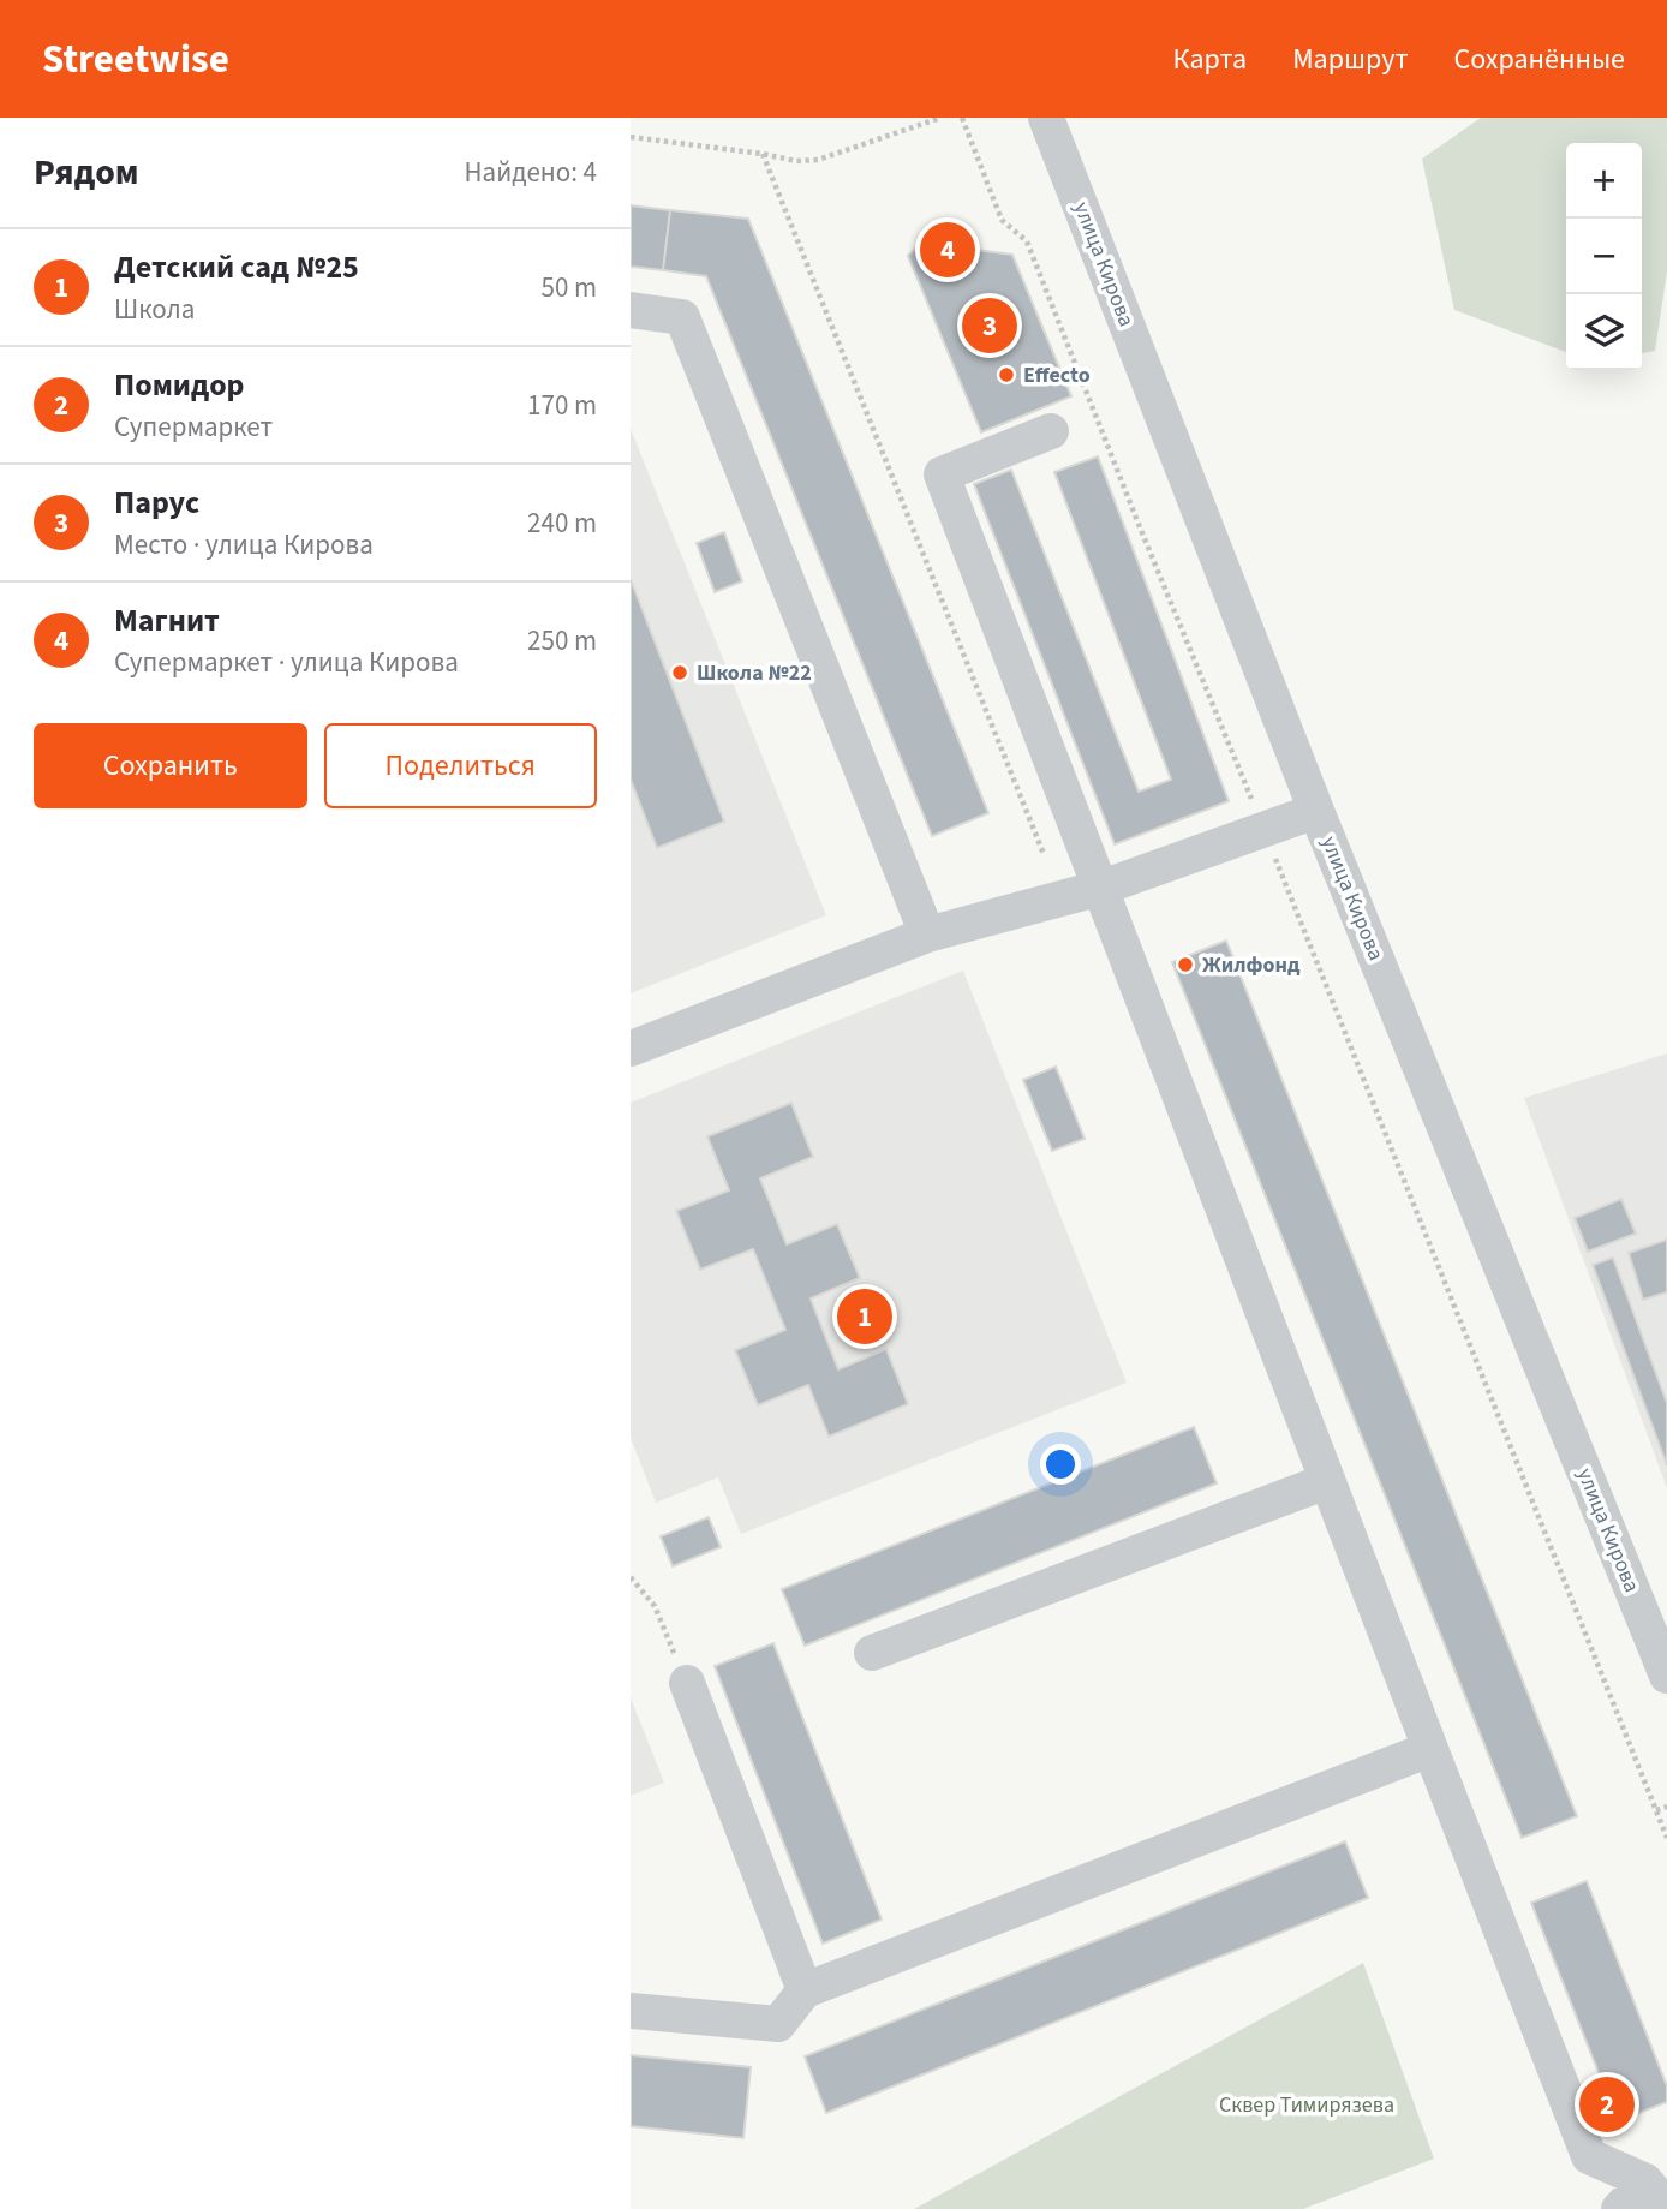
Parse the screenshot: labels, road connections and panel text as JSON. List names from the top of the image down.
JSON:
{
  "streets": {
    "street": ["улица Кирова"]
  },
  "parks": ["Сквер Тимирязева"],
  "places": ["Effecto", "Школа №22", "Жилфонд"],
  "page": {
    "header": "Streetwise",
    "nav": ["Карта", "Маршрут", "Сохранённые"],
    "heading": ["Рядом", "Найдено: 4"],
    "map_buttons": ["+", "−"],
    "pins": [
      "4",
      "3",
      "1",
      "2"
    ],
    "list": [
      {
        "mark": "1",
        "name": "Детский сад №25",
        "note": "Школа",
        "value": "50 m"
      },
      {
        "mark": "2",
        "name": "Помидор",
        "note": "Супермаркет",
        "value": "170 m"
      },
      {
        "mark": "3",
        "name": "Парус",
        "note": "Место · улица Кирова",
        "value": "240 m"
      },
      {
        "mark": "4",
        "name": "Магнит",
        "note": "Супермаркет · улица Кирова",
        "value": "250 m"
      }
    ],
    "buttons": ["Сохранить", "Поделиться"]
  }
}
